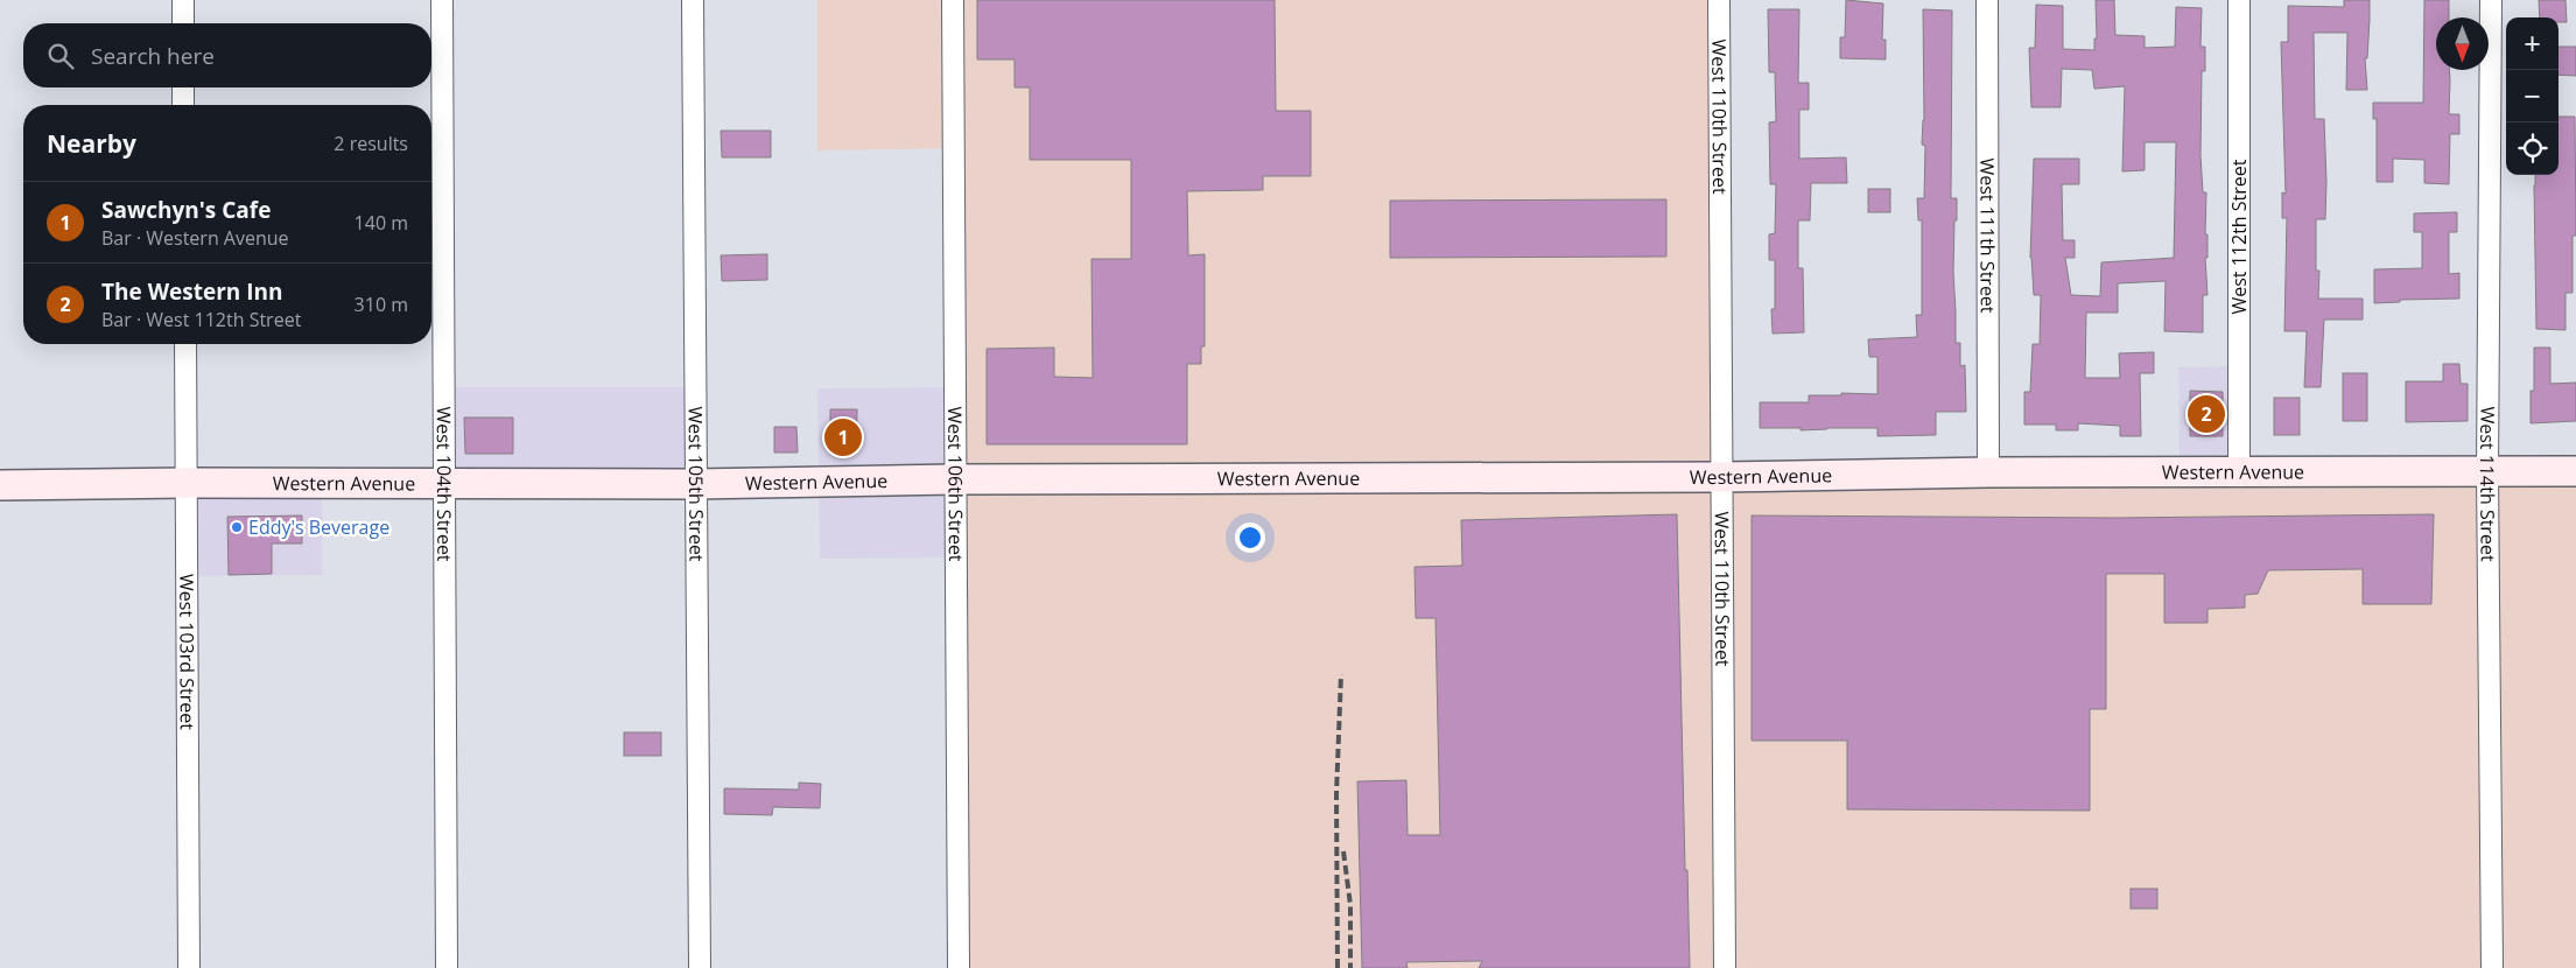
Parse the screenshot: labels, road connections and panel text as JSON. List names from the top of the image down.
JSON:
{
  "streets": {
    "street": [
      "West 110th Street",
      "West 111th Street",
      "West 112th Street",
      "Western Avenue",
      "West 104th Street",
      "West 105th Street",
      "West 106th Street",
      "West 114th Street",
      "West 103rd Street"
    ]
  },
  "crossings": [
    ["West 110th Street", "Western Avenue"],
    ["West 111th Street", "Western Avenue"],
    ["West 112th Street", "Western Avenue"],
    ["Western Avenue", "West 104th Street"],
    ["Western Avenue", "West 105th Street"],
    ["Western Avenue", "West 106th Street"],
    ["Western Avenue", "West 114th Street"],
    ["Western Avenue", "West 103rd Street"]
  ],
  "places": ["Eddy's Beverage"],
  "north": "bottom",
  "page": {
    "map_buttons": ["+", "−"],
    "search": "Search here",
    "heading": ["Nearby", "2 results"],
    "list": [
      {
        "mark": "1",
        "name": "Sawchyn's Cafe",
        "note": "Bar · Western Avenue",
        "value": "140 m"
      },
      {
        "mark": "2",
        "name": "The Western Inn",
        "note": "Bar · West 112th Street",
        "value": "310 m"
      }
    ],
    "pins": ["2", "1"]
  }
}
